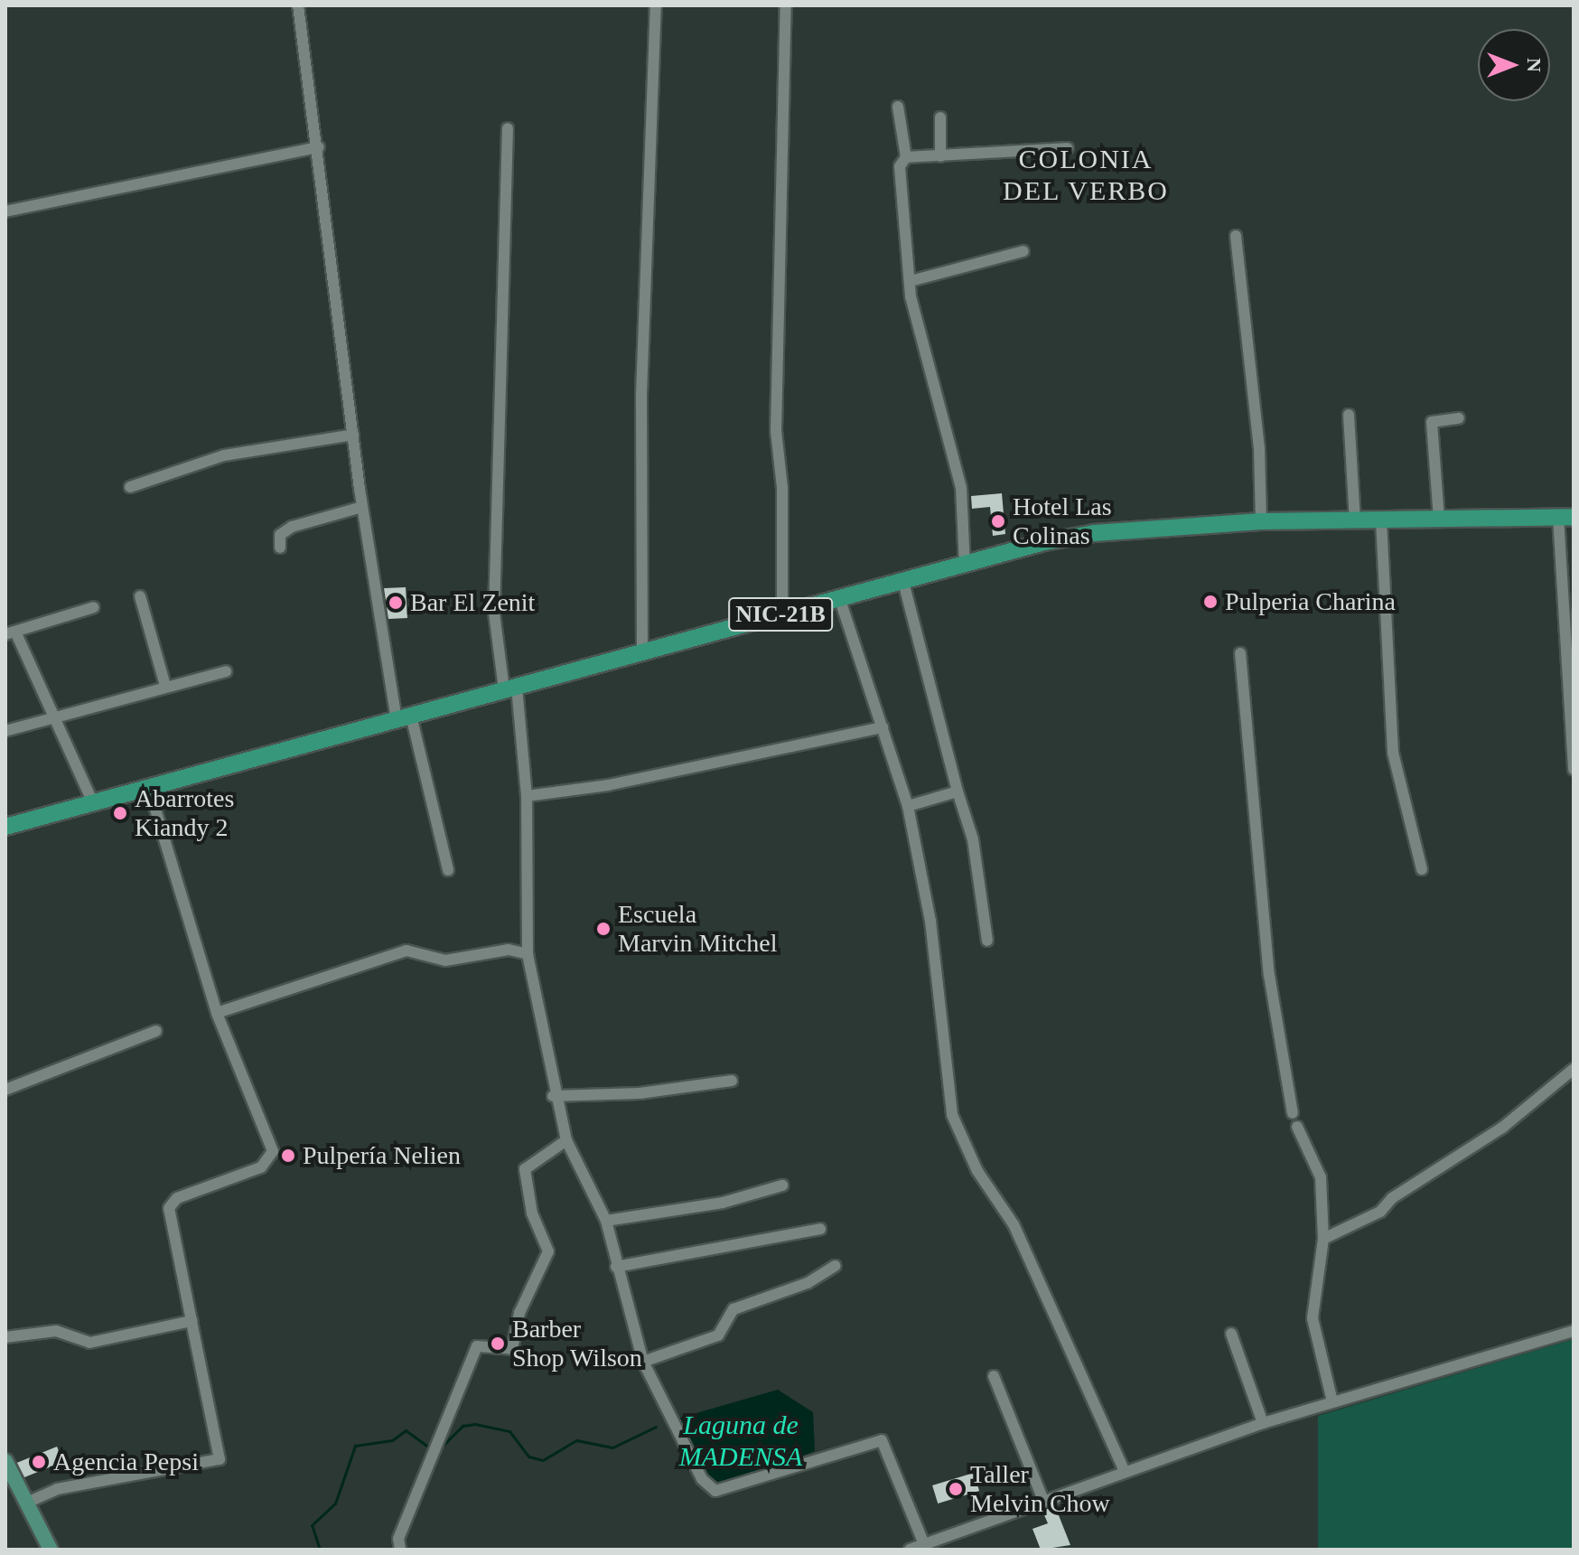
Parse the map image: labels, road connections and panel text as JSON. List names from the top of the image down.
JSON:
{
  "streets": {
    "highway": ["NIC-21B"]
  },
  "districts": ["COLONIA DEL VERBO"],
  "water": ["Laguna de MADENSA"],
  "places": [
    "Hotel Las Colinas",
    "Pulperia Charina",
    "Bar El Zenit",
    "Abarrotes Kiandy 2",
    "Escuela Marvin Mitchel",
    "Pulpería Nelien",
    "Barber Shop Wilson",
    "Agencia Pepsi",
    "Taller Melvin Chow"
  ],
  "north": "right"
}
